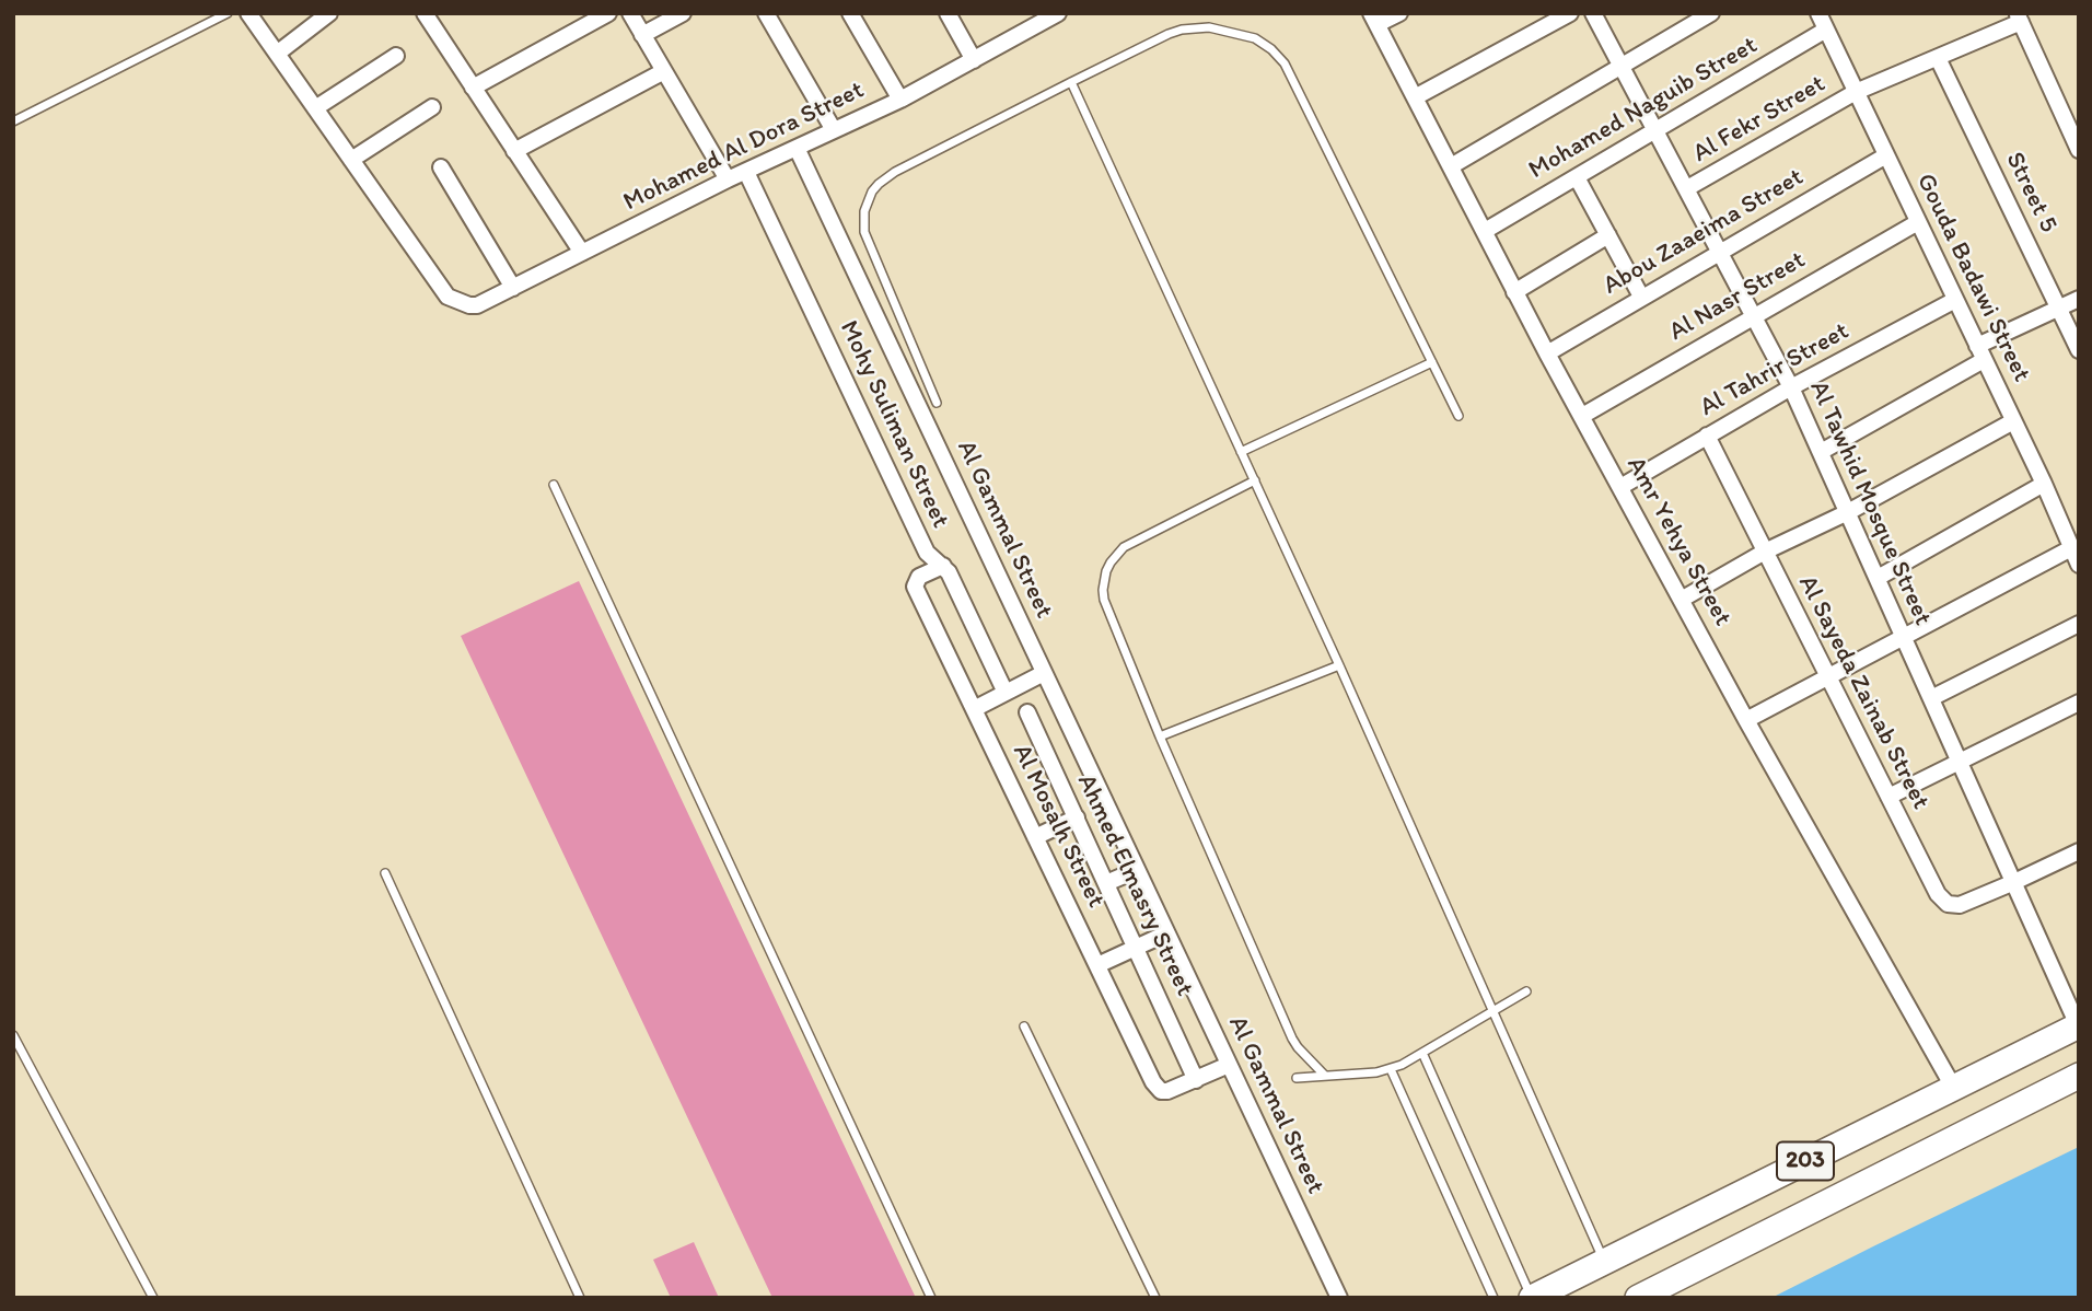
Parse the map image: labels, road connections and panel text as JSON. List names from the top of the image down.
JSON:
{
  "streets": {
    "main road": ["203"],
    "street": [
      "Mohamed Naguib Street",
      "Al Fekr Street",
      "Mohamed Al Dora Street",
      "Street 5",
      "Abou Zaaeima Street",
      "Gouda Badawi Street",
      "Al Nasr Street",
      "Al Tahrir Street",
      "Mohy Suliman Street",
      "Al Tawhid Mosque Street",
      "Al Gammal Street",
      "Amr Yehya Street",
      "Al Sayeda Zainab Street",
      "Al Mosalh Street",
      "Ahmed Elmasry Street"
    ]
  },
  "crossings": [
    ["Mohamed Naguib Street", "Gouda Badawi Street"],
    ["Mohamed Naguib Street", "Al Tawhid Mosque Street"],
    ["Mohamed Naguib Street", "Amr Yehya Street"],
    ["Al Fekr Street", "Street 5"],
    ["Al Fekr Street", "Gouda Badawi Street"],
    ["Al Fekr Street", "Al Tawhid Mosque Street"],
    ["Mohamed Al Dora Street", "Mohy Suliman Street"],
    ["Mohamed Al Dora Street", "Al Gammal Street"],
    ["Abou Zaaeima Street", "Gouda Badawi Street"],
    ["Abou Zaaeima Street", "Al Tawhid Mosque Street"],
    ["Abou Zaaeima Street", "Amr Yehya Street"],
    ["Gouda Badawi Street", "Al Nasr Street"],
    ["Gouda Badawi Street", "Al Tahrir Street"],
    ["Al Nasr Street", "Al Tawhid Mosque Street"],
    ["Al Nasr Street", "Amr Yehya Street"],
    ["Al Tahrir Street", "Al Tawhid Mosque Street"],
    ["Al Tahrir Street", "Amr Yehya Street"],
    ["Al Tahrir Street", "Al Sayeda Zainab Street"],
    ["Mohy Suliman Street", "Al Mosalh Street"],
    ["Al Tawhid Mosque Street", "Al Sayeda Zainab Street"],
    ["Al Tawhid Mosque Street", "203"],
    ["Amr Yehya Street", "203"],
    ["Al Mosalh Street", "Ahmed Elmasry Street"]
  ]
}
